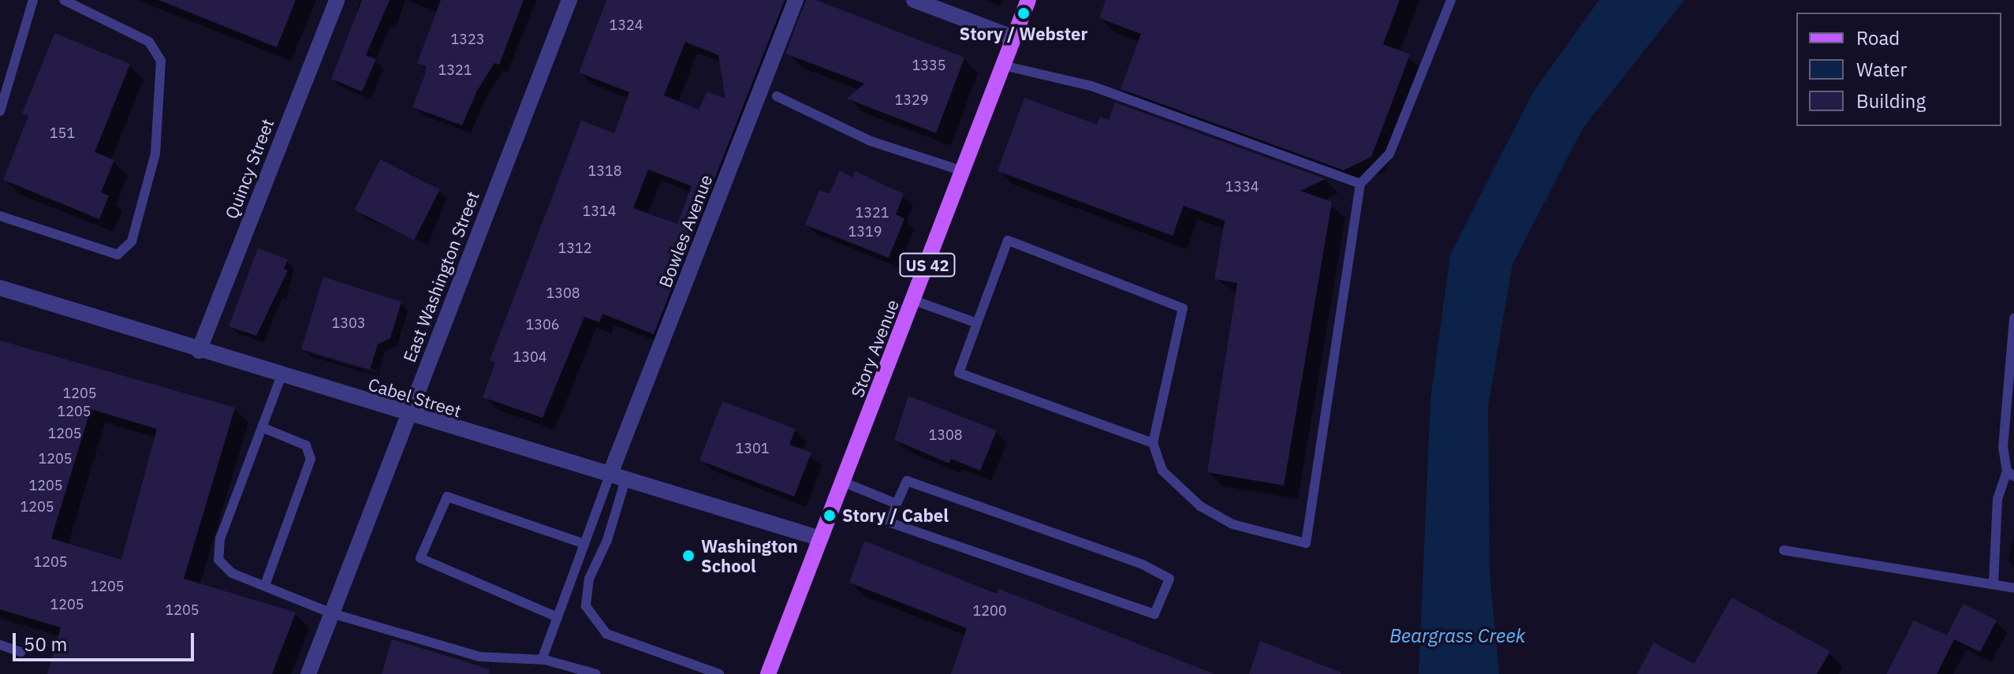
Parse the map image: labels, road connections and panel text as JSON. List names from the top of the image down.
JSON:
{
  "streets": {
    "main road": ["US 42", "Story Avenue"],
    "street": [
      "Quincy Street",
      "Bowles Avenue",
      "East Washington Street",
      "Cabel Street"
    ]
  },
  "crossings": [
    ["Quincy Street", "Cabel Street"],
    ["Bowles Avenue", "Cabel Street"],
    ["East Washington Street", "Cabel Street"],
    ["Story Avenue", "Cabel Street"]
  ],
  "water": ["Beargrass Creek"],
  "places": ["Story / Webster", "Story / Cabel", "Washington School"],
  "house_numbers": [
    "1324",
    "1323",
    "1335",
    "1321",
    "1329",
    "151",
    "1318",
    "1334",
    "1314",
    "1321",
    "1319",
    "1312",
    "1308",
    "1303",
    "1306",
    "1304",
    "1205",
    "1205",
    "1205",
    "1308",
    "1301",
    "1205",
    "1205",
    "1205",
    "1205",
    "1205",
    "1205",
    "1205",
    "1200"
  ],
  "legend": ["Road", "Water", "Building"],
  "scale_bar": "50 m"
}
